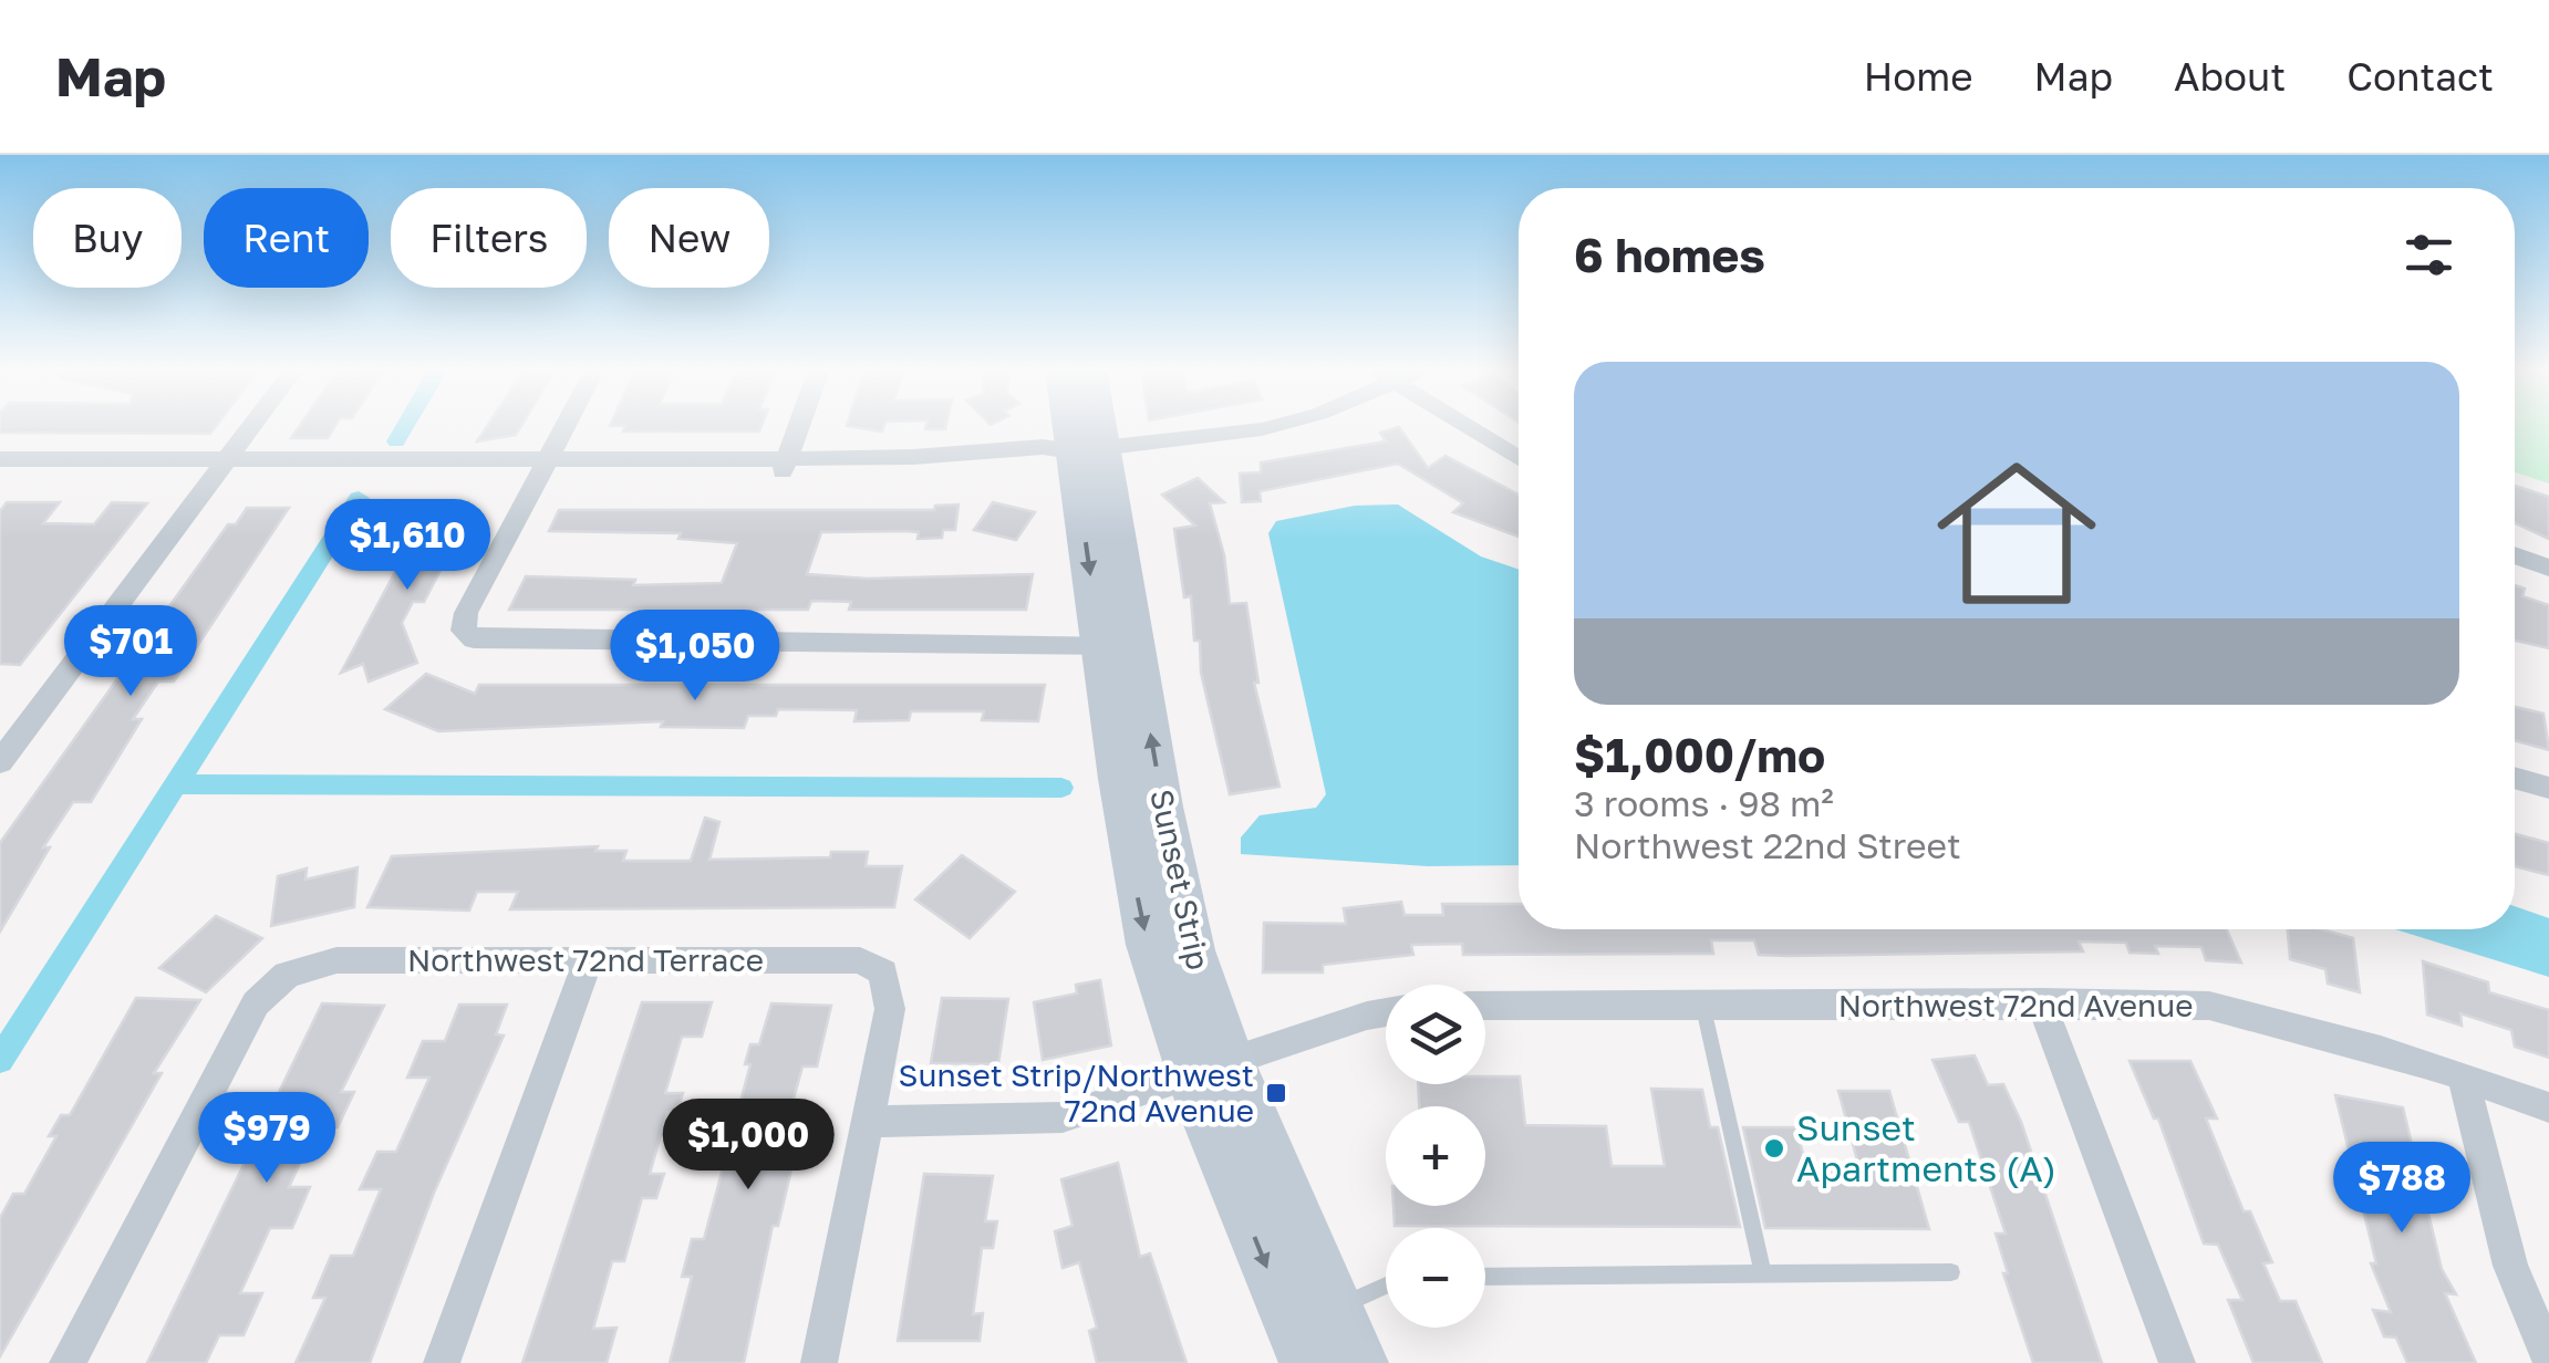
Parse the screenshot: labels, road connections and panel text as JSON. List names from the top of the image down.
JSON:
{
  "streets": {
    "street": ["Sunset Strip", "Northwest 72nd Terrace", "Northwest 72nd Avenue"]
  },
  "places": {
    "transit": ["Sunset Strip/Northwest 72nd Avenue"],
    "other": ["Sunset Apartments (A)"]
  },
  "page": {
    "header": "Map",
    "nav": [
      "Home",
      "Map",
      "About",
      "Contact"
    ],
    "chip": [
      "Buy",
      "Rent",
      "Filters",
      "New"
    ],
    "heading": "6 homes",
    "list": [
      {
        "name": "$1,000/mo",
        "note": "3 rooms · 98 m² · Northwest 22nd Street"
      }
    ],
    "price": [
      "$1,610",
      "$701",
      "$1,050",
      "$979",
      "$1,000",
      "$788"
    ],
    "map_buttons": ["+", "−"]
  }
}
